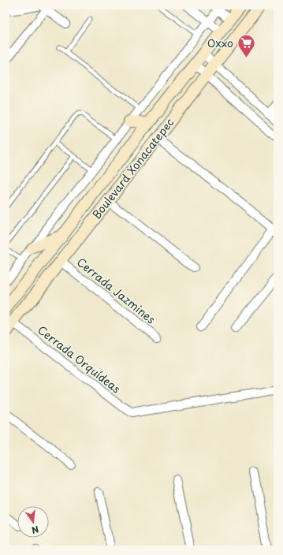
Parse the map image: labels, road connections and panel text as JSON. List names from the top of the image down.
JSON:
{
  "streets": {
    "main road": ["Boulevard Xonacatepec"],
    "street": ["Cerrada Jazmines", "Cerrada Orquídeas"]
  },
  "crossings": [
    ["Boulevard Xonacatepec", "Cerrada Jazmines"],
    ["Boulevard Xonacatepec", "Cerrada Orquídeas"]
  ],
  "places": {
    "supermarket": ["Oxxo"]
  },
  "north": "bottom"
}
